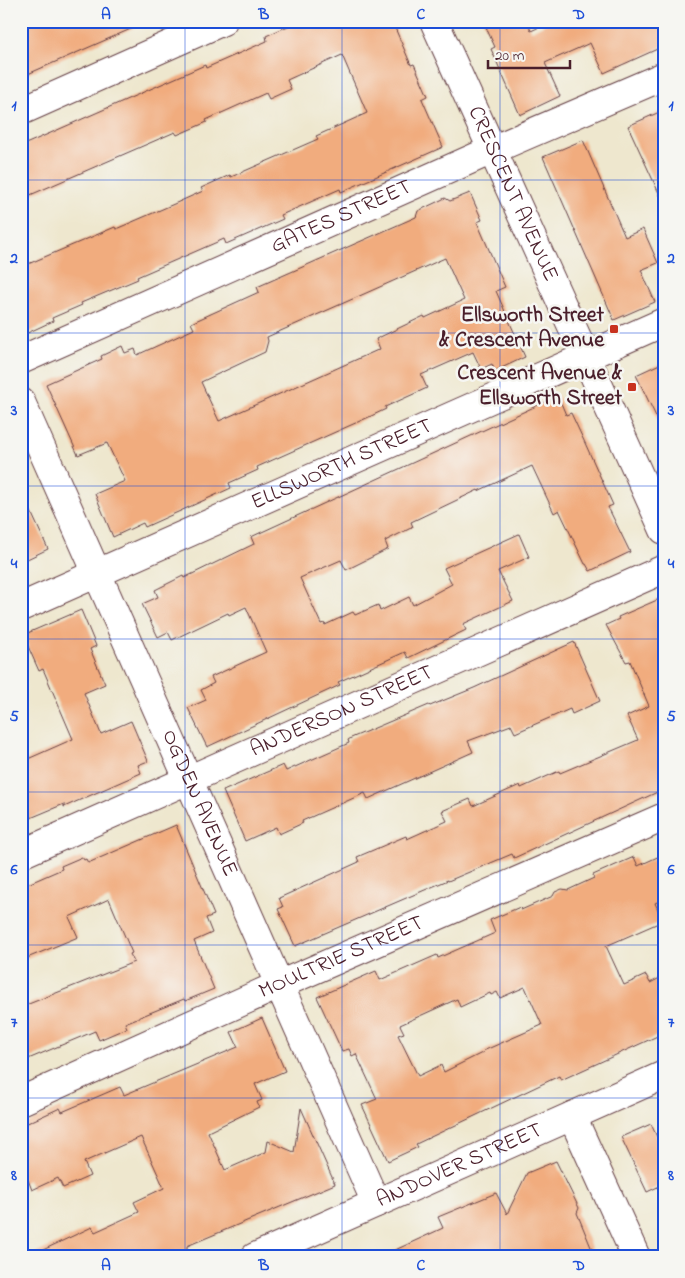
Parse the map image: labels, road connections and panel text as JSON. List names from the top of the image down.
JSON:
{
  "streets": {
    "street": [
      "CRESCENT AVENUE",
      "GATES STREET",
      "ELLSWORTH STREET",
      "ANDERSON STREET",
      "OGDEN AVENUE",
      "MOULTRIE STREET",
      "ANDOVER STREET"
    ]
  },
  "crossings": [
    ["CRESCENT AVENUE", "GATES STREET"],
    ["CRESCENT AVENUE", "ELLSWORTH STREET"],
    ["ELLSWORTH STREET", "OGDEN AVENUE"],
    ["ANDERSON STREET", "OGDEN AVENUE"],
    ["OGDEN AVENUE", "MOULTRIE STREET"],
    ["OGDEN AVENUE", "ANDOVER STREET"]
  ],
  "places": {
    "transit": ["Ellsworth Street & Crescent Avenue", "Crescent Avenue & Ellsworth Street"]
  },
  "scale_bar": "20 m",
  "grid": {
    "columns": [
      "A",
      "B",
      "C",
      "D"
    ],
    "rows": [
      "1",
      "2",
      "3",
      "4",
      "5",
      "6",
      "7",
      "8"
    ]
  }
}
